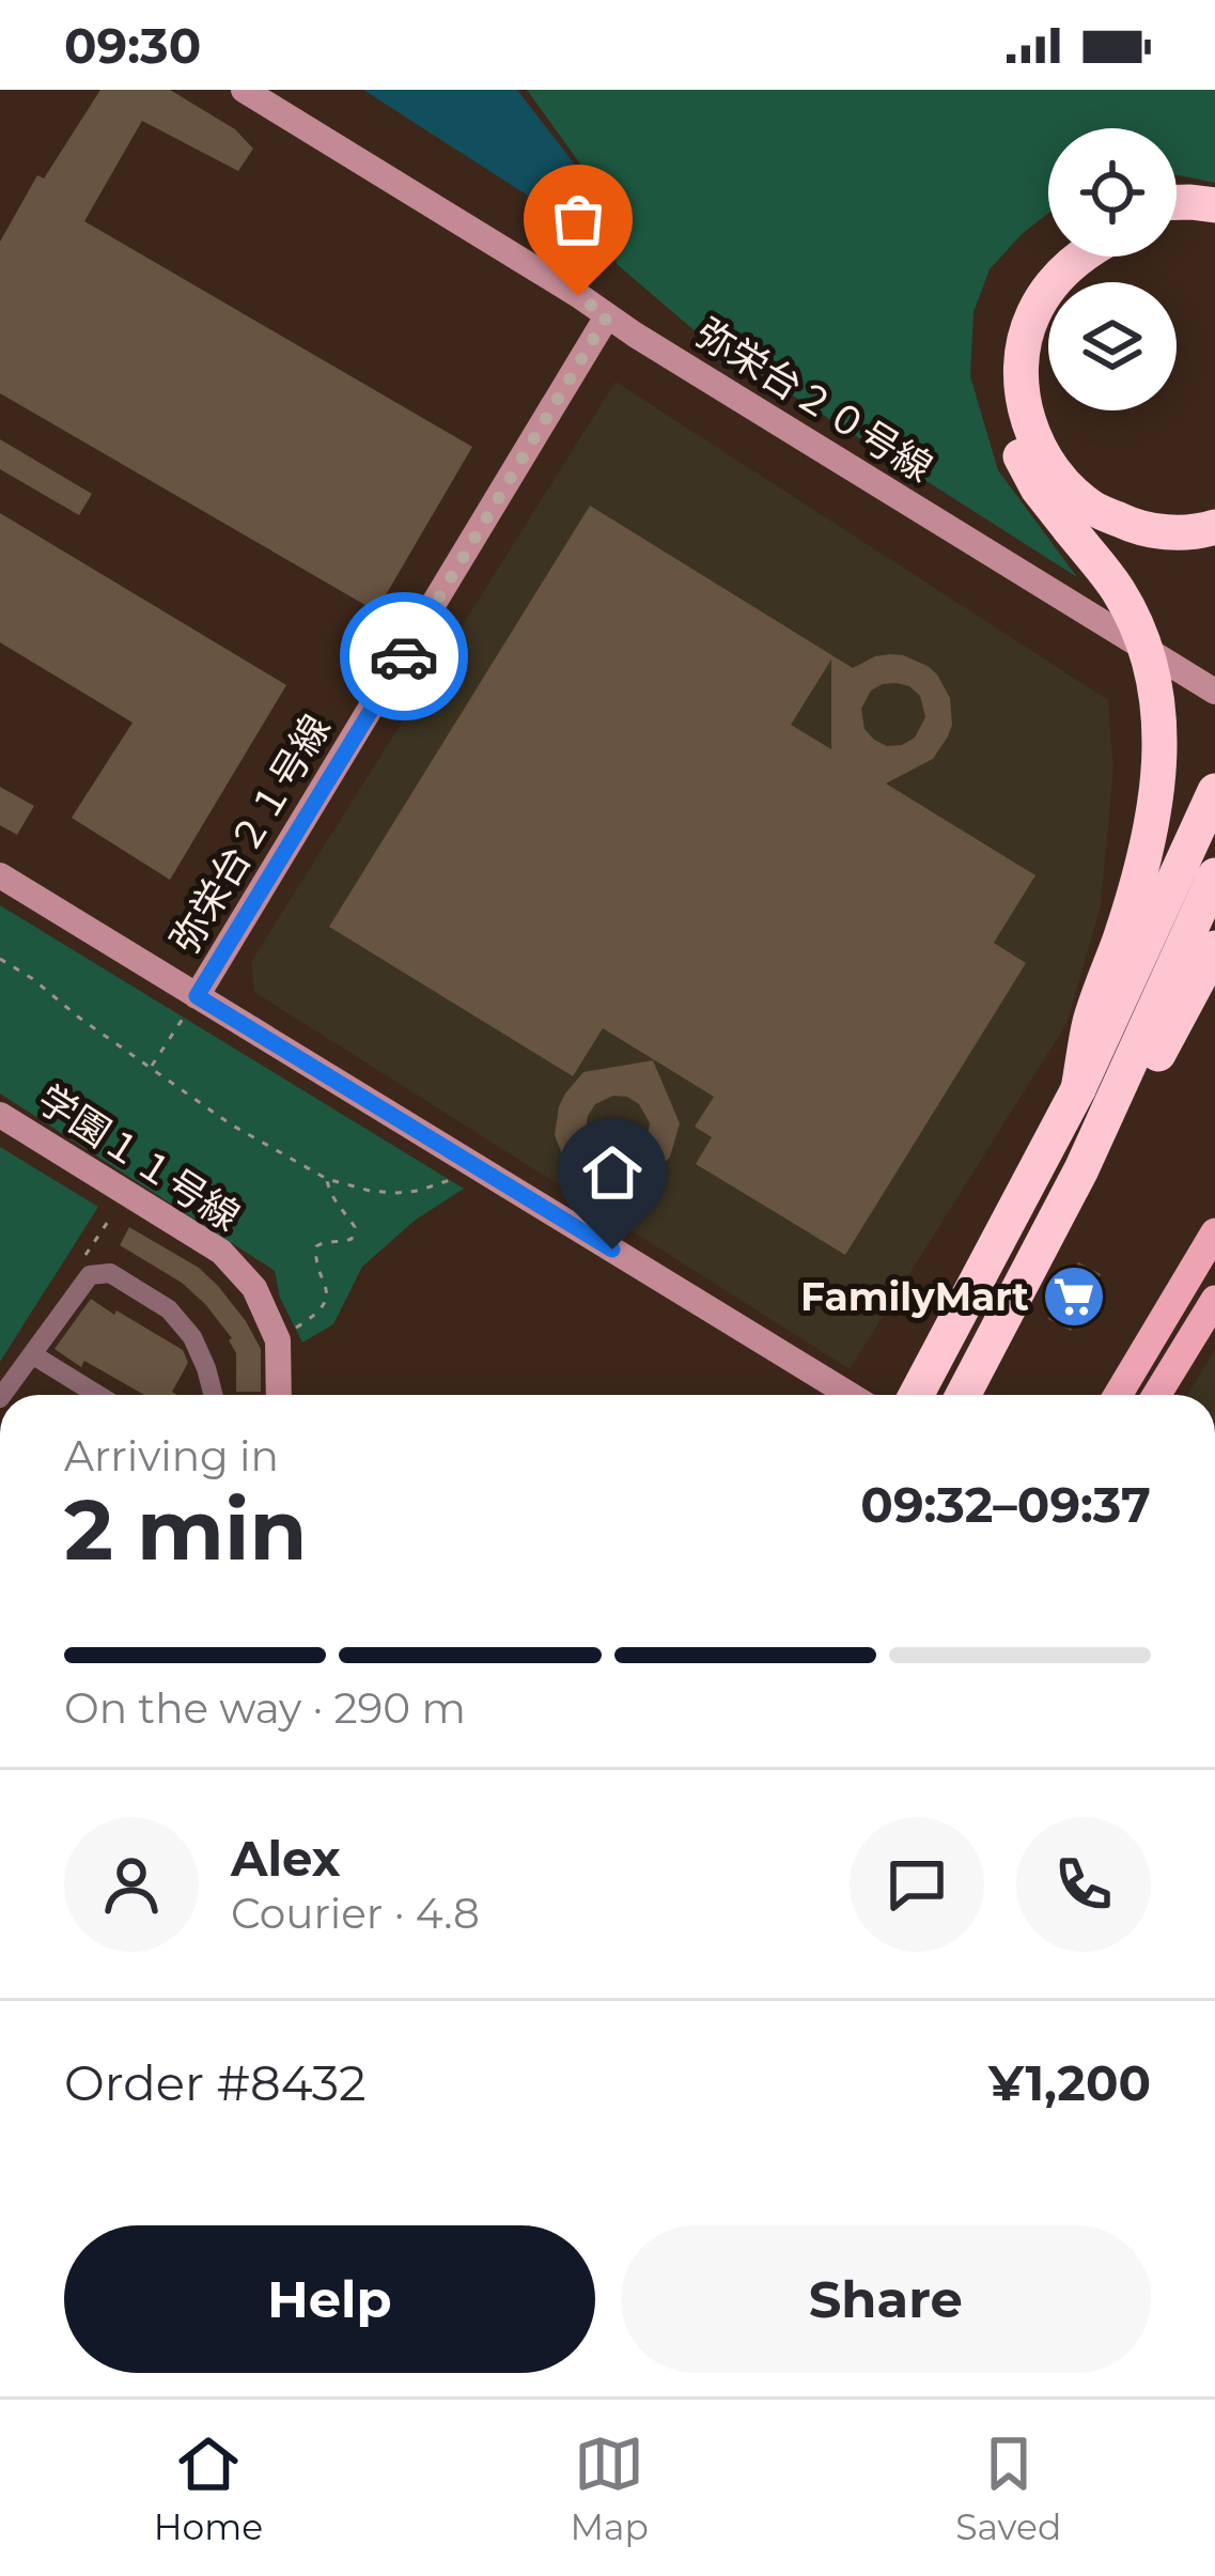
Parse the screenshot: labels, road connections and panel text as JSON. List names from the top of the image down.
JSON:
{
  "streets": {
    "street": ["弥栄台２０号線", "弥栄台２１号線", "学園１１号線"]
  },
  "crossings": [
    ["弥栄台２０号線", "弥栄台２１号線"]
  ],
  "places": {
    "supermarket": ["FamilyMart"]
  },
  "page": {
    "status": "09:30",
    "heading": ["2 min", "Arriving in", "09:32–09:37"],
    "panel": [
      "Alex",
      "Courier · 4.8",
      "Order #8432",
      "¥1,200"
    ],
    "bar": "On the way · 290 m",
    "buttons": ["Help", "Share"],
    "tabs": ["Home", "Map", "Saved"]
  }
}
